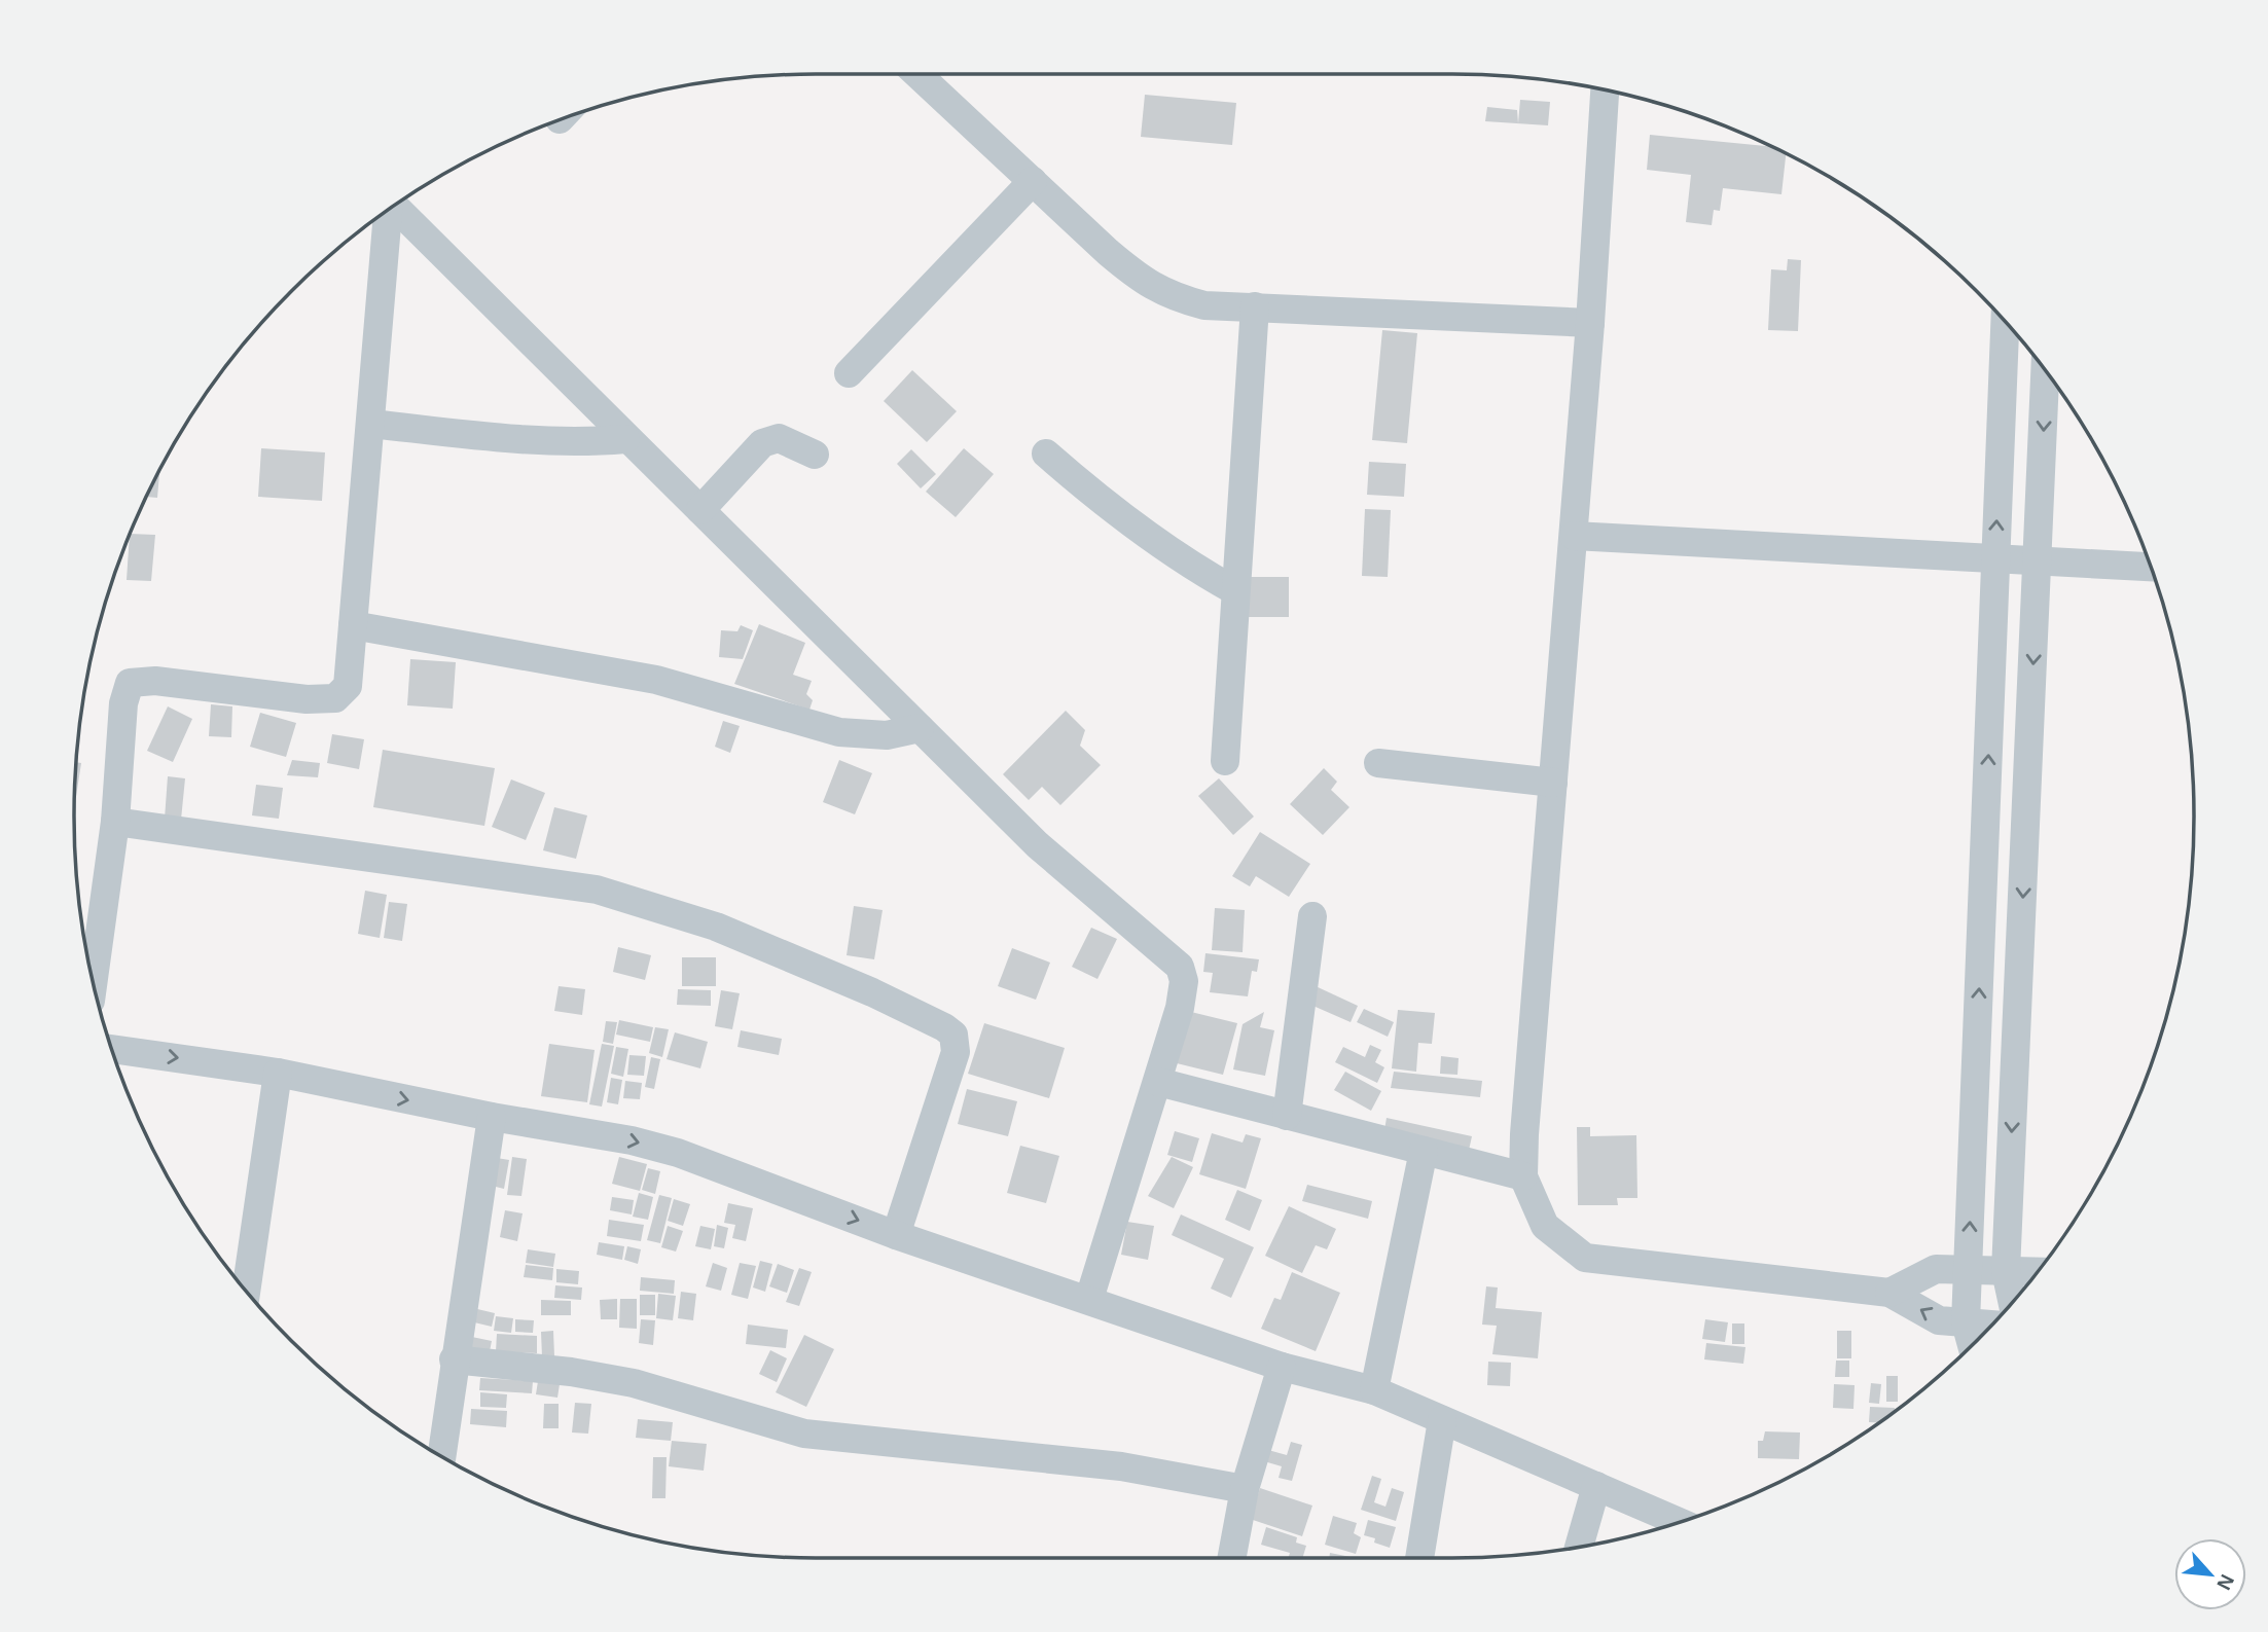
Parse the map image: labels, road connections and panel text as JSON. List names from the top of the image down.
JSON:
{
  "north": "bottom right"
}
